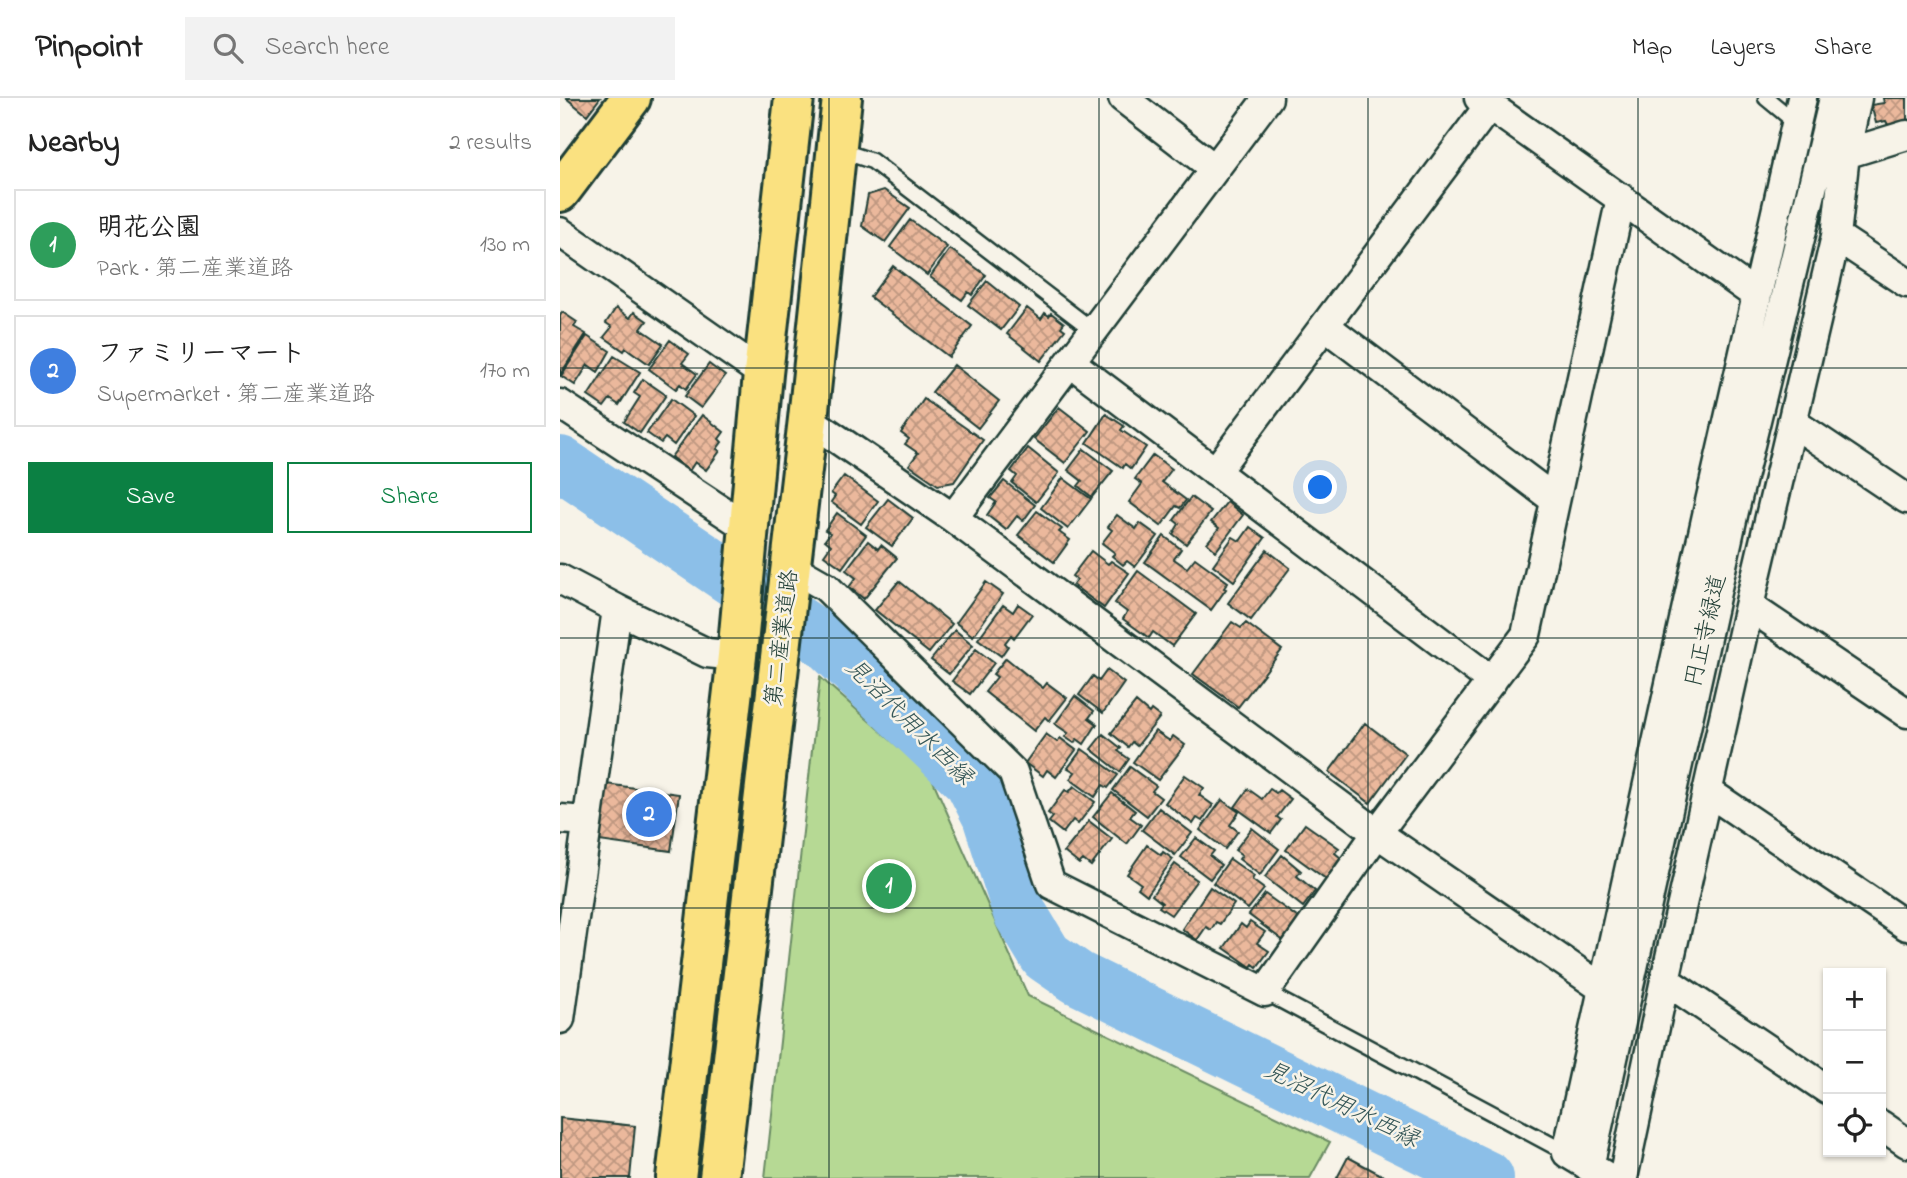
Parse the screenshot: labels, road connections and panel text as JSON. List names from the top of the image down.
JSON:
{
  "streets": {
    "main road": ["第二産業道路"],
    "street": ["円正寺緑道"]
  },
  "water": ["見沼代用水西縁"],
  "page": {
    "header": "Pinpoint",
    "search": "Search here",
    "nav": ["Map", "Layers", "Share"],
    "heading": ["Nearby", "2 results"],
    "list": [
      {
        "mark": "1",
        "name": "明花公園",
        "note": "Park · 第二産業道路",
        "value": "130 m"
      },
      {
        "mark": "2",
        "name": "ファミリーマート",
        "note": "Supermarket · 第二産業道路",
        "value": "170 m"
      }
    ],
    "buttons": ["Save", "Share"],
    "pins": ["2", "1"],
    "map_buttons": ["+", "−"]
  }
}
